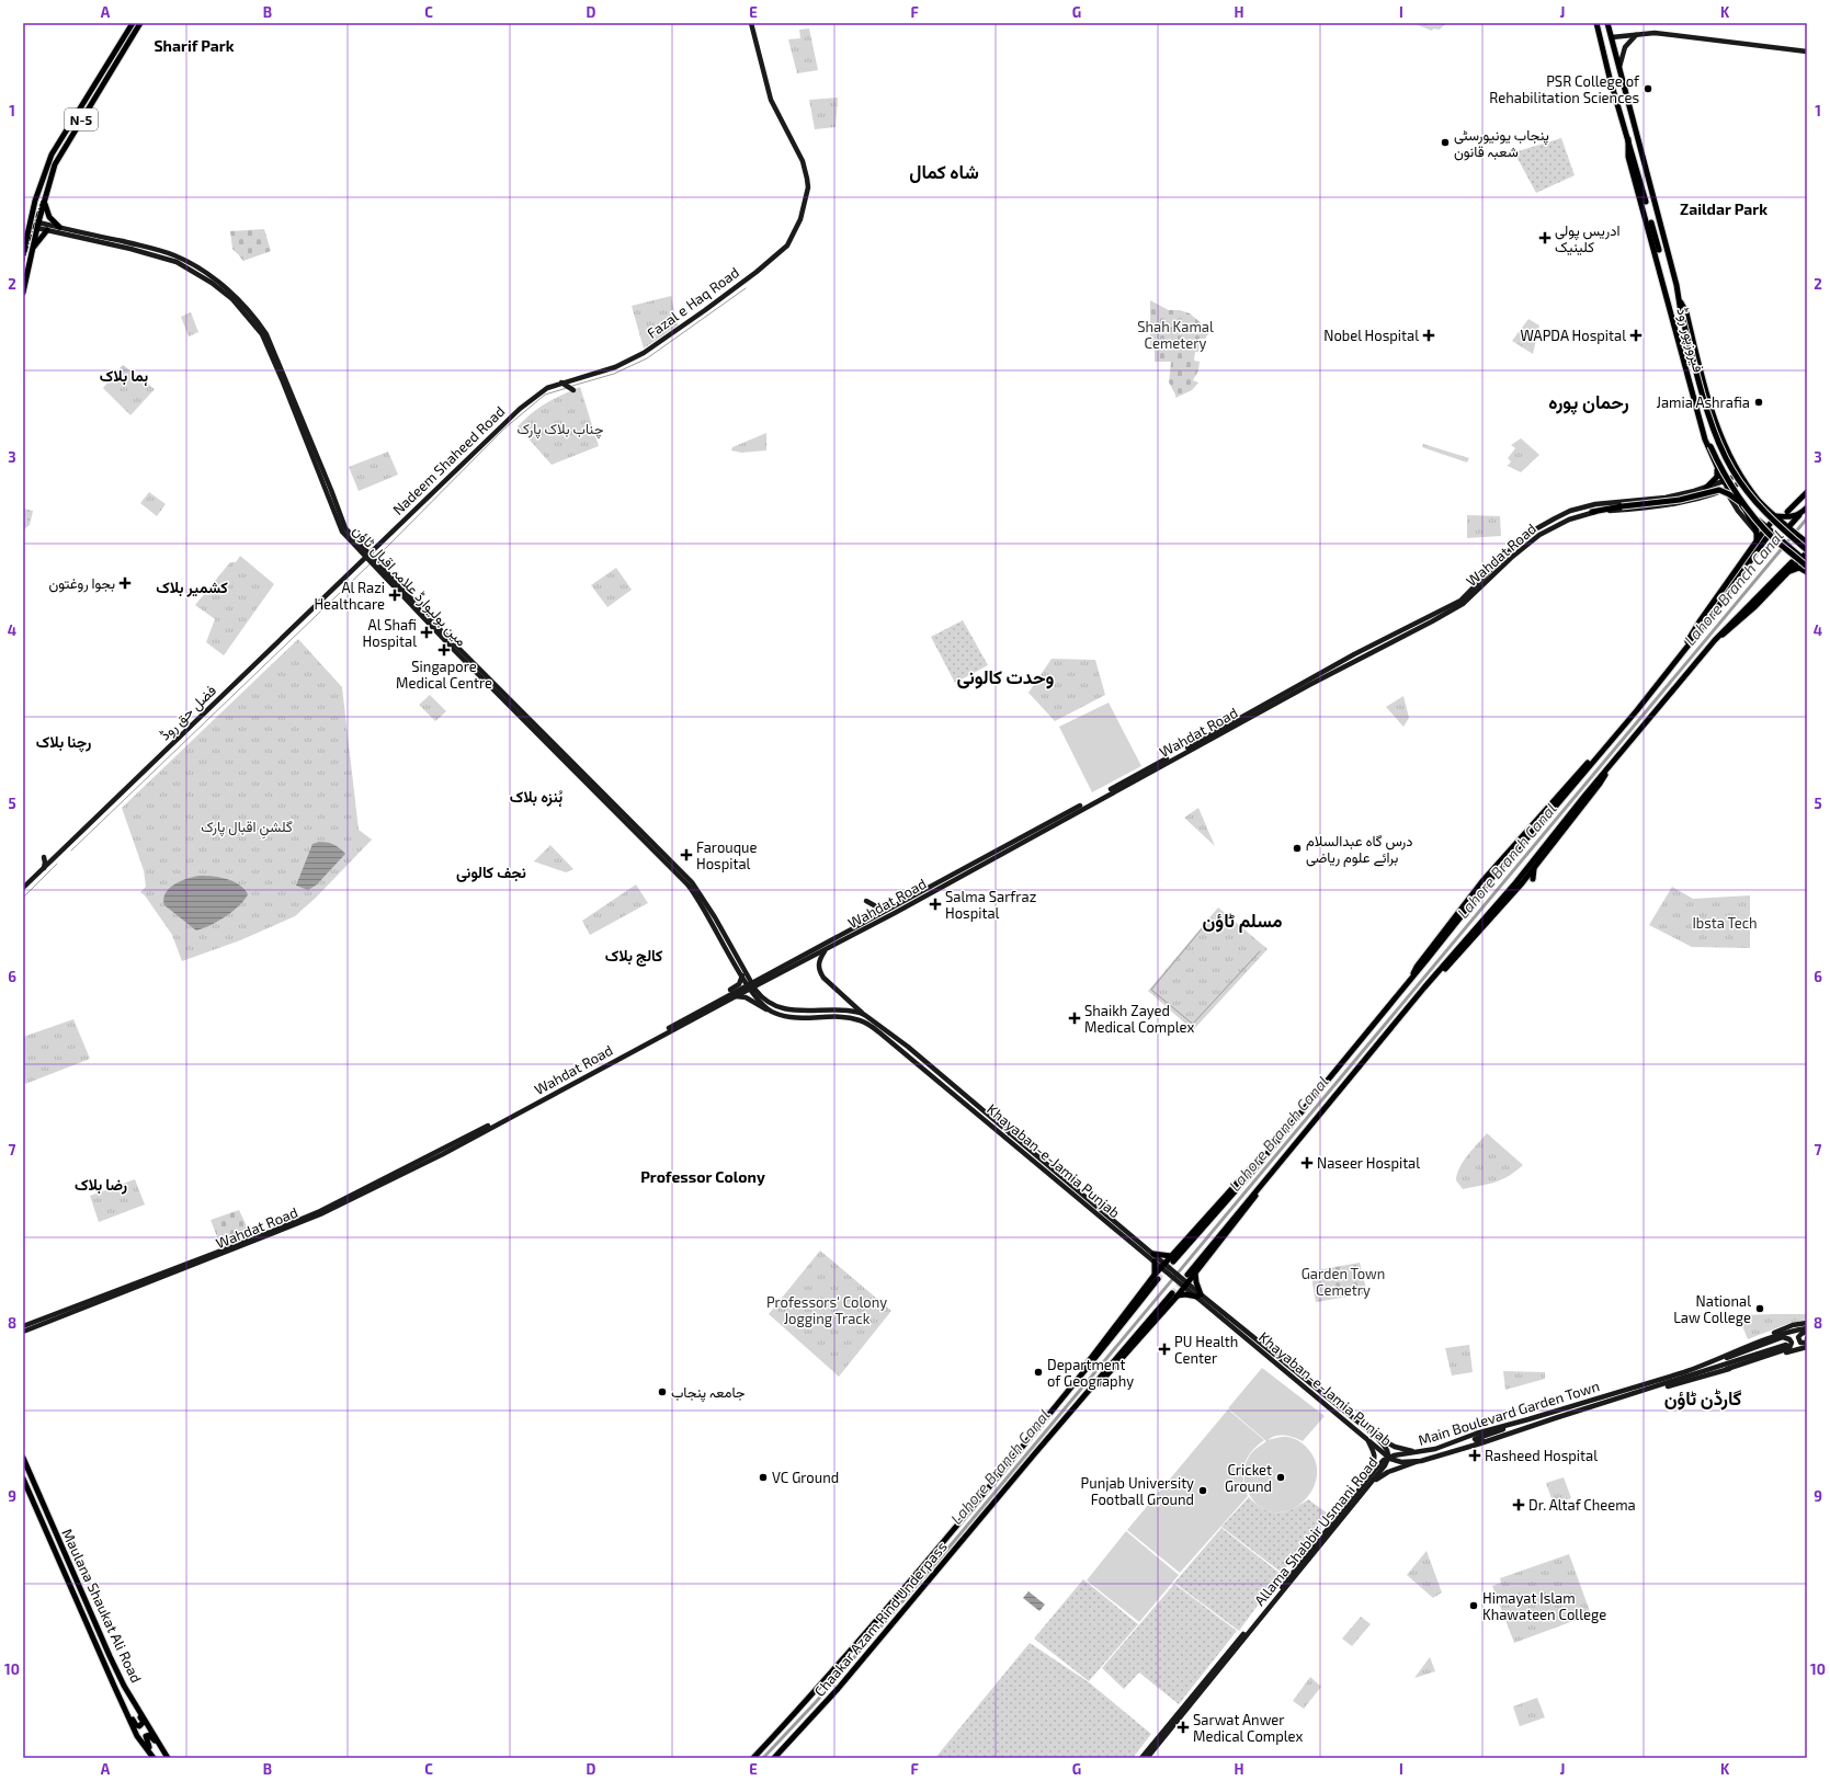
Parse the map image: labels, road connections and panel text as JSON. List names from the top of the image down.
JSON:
{
  "streets": {
    "main road": [
      "N-5",
      "Fazal e Haq Road",
      "فیروزپور روڈ",
      "Nadeem Shaheed Road",
      "Wahdat Road",
      "مین بولیوارڈ علامہ اقبال ٹاؤن",
      "فضل حق روڈ",
      "Khayaban-e-Jamia Punjab",
      "Main Boulevard Garden Town",
      "Allama Shabbir Usmani Road",
      "Maulana Shaukat Ali Road",
      "Chaakar Azam Rind Underpass"
    ]
  },
  "crossings": [
    ["N-5", "مین بولیوارڈ علامہ اقبال ٹاؤن"],
    ["Fazal e Haq Road", "Nadeem Shaheed Road"],
    ["فیروزپور روڈ", "Wahdat Road"],
    ["Nadeem Shaheed Road", "مین بولیوارڈ علامہ اقبال ٹاؤن"],
    ["Nadeem Shaheed Road", "فضل حق روڈ"],
    ["Wahdat Road", "مین بولیوارڈ علامہ اقبال ٹاؤن"],
    ["Wahdat Road", "Khayaban-e-Jamia Punjab"],
    ["مین بولیوارڈ علامہ اقبال ٹاؤن", "فضل حق روڈ"],
    ["مین بولیوارڈ علامہ اقبال ٹاؤن", "Khayaban-e-Jamia Punjab"],
    ["Khayaban-e-Jamia Punjab", "Main Boulevard Garden Town"],
    ["Khayaban-e-Jamia Punjab", "Allama Shabbir Usmani Road"],
    ["Khayaban-e-Jamia Punjab", "Chaakar Azam Rind Underpass"],
    ["Main Boulevard Garden Town", "Allama Shabbir Usmani Road"]
  ],
  "districts": [
    "Sharif Park",
    "شاہ کمال",
    "Zaildar Park",
    "ہما بلاک",
    "رحمان پورہ",
    "کشمیر بلاک",
    "وحدت کالونی",
    "رچنا بلاک",
    "ہُنزہ بلاک",
    "نجف کالونی",
    "مسلم ٹاؤن",
    "کالج بلاک",
    "Professor Colony",
    "رضا بلاک",
    "گارڈن ٹاؤن"
  ],
  "water": ["Lahore Branch Canal"],
  "parks": [
    "Shah Kamal Cemetery",
    "چناب بلاک پارک",
    "گلشنِ اقبال پارک",
    "Ibsta Tech",
    "Garden Town Cemetry",
    "Professors' Colony Jogging Track"
  ],
  "places": {
    "other": [
      "PSR College of Rehabilitation Sciences",
      "پنجاب یونیورسٹی شعبہ قانون",
      "Jamia Ashrafia",
      "درس گاہ عبدالسلام برائے علوم ریاضی",
      "National Law College",
      "Department of Geography",
      "جامعہ پنجاب",
      "VC Ground",
      "Cricket Ground",
      "Punjab University Football Ground",
      "Himayat Islam Khawateen College"
    ],
    "health": [
      "ادریس پولی کلینیک",
      "Nobel Hospital",
      "WAPDA Hospital",
      "بجوا روغتون",
      "Al Razi Healthcare",
      "Al Shafi Hospital",
      "Singapore Medical Centre",
      "Farouque Hospital",
      "Salma Sarfraz Hospital",
      "Shaikh Zayed Medical Complex",
      "Naseer Hospital",
      "PU Health Center",
      "Rasheed Hospital",
      "Dr. Altaf Cheema",
      "Sarwat Anwer Medical Complex"
    ]
  },
  "grid": {
    "columns": [
      "A",
      "B",
      "C",
      "D",
      "E",
      "F",
      "G",
      "H",
      "I",
      "J",
      "K"
    ],
    "rows": [
      "1",
      "2",
      "3",
      "4",
      "5",
      "6",
      "7",
      "8",
      "9",
      "10"
    ]
  }
}
